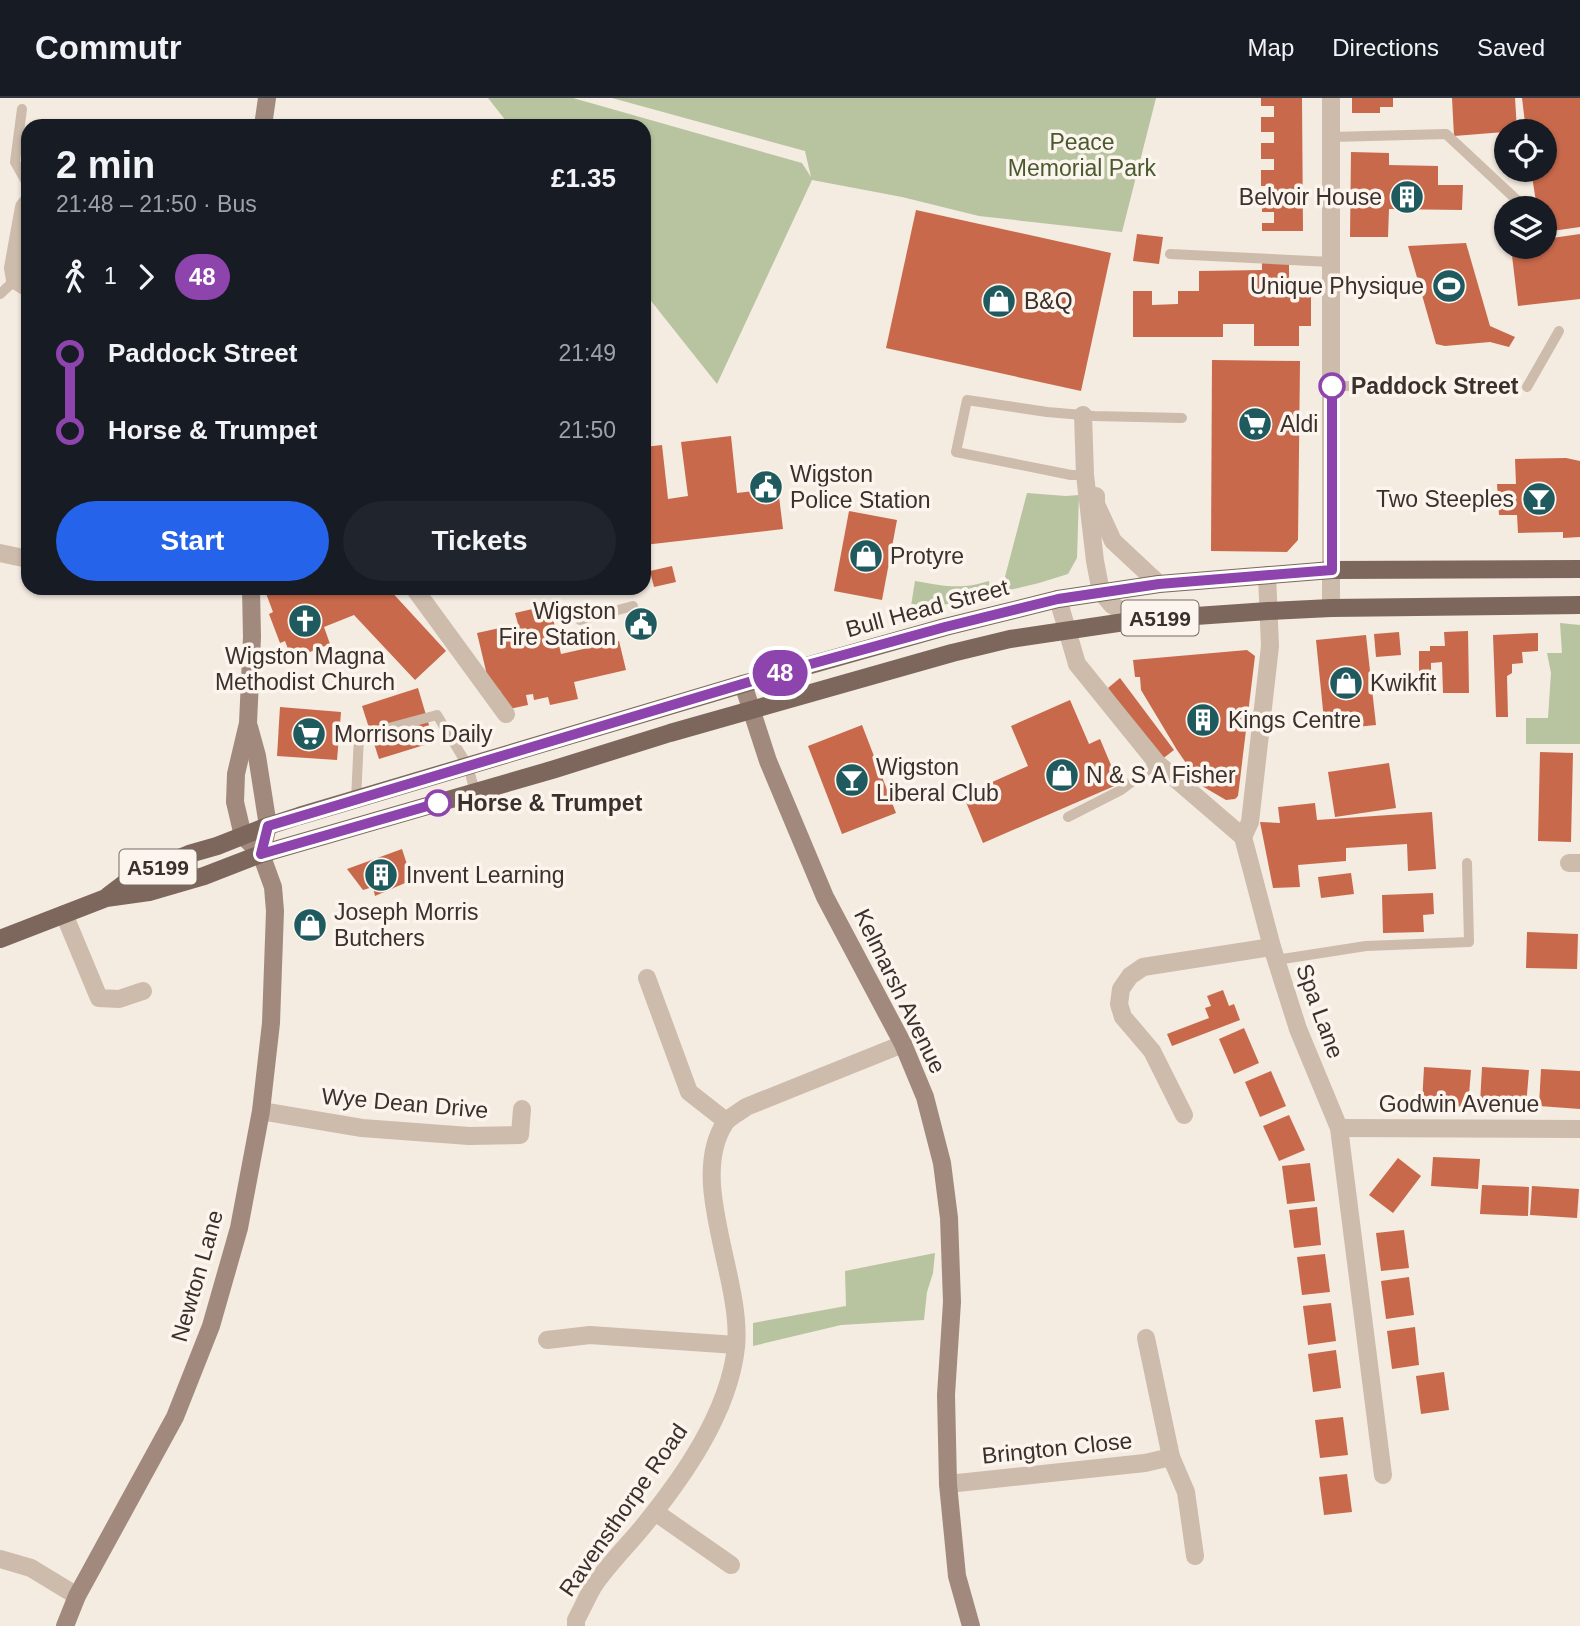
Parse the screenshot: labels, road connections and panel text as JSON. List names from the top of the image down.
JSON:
{
  "streets": {
    "main road": ["Bull Head Street", "A5199"],
    "street": [
      "Kelmarsh Avenue",
      "Spa Lane",
      "Wye Dean Drive",
      "Godwin Avenue",
      "Newton Lane",
      "Brington Close",
      "Ravensthorpe Road"
    ]
  },
  "crossings": [
    ["Bull Head Street", "A5199"],
    ["Bull Head Street", "Kelmarsh Avenue"],
    ["A5199", "Kelmarsh Avenue"],
    ["A5199", "Newton Lane"],
    ["Kelmarsh Avenue", "Brington Close"],
    ["Spa Lane", "Godwin Avenue"],
    ["Wye Dean Drive", "Newton Lane"]
  ],
  "parks": ["Peace Memorial Park"],
  "places": {
    "building": ["Belvoir House", "Kings Centre", "Invent Learning"],
    "sports": ["Unique Physique"],
    "shop": [
      "B&Q",
      "Protyre",
      "Kwikfit",
      "N & S A Fisher",
      "Joseph Morris Butchers"
    ],
    "other": ["Paddock Street", "Horse & Trumpet"],
    "supermarket": ["Aldi", "Morrisons Daily"],
    "public building": ["Wigston Police Station", "Wigston Fire Station"],
    "bar": ["Two Steeples", "Wigston Liberal Club"],
    "church": ["Wigston Magna Methodist Church"]
  },
  "lines": ["bus line 48"],
  "page": {
    "header": "Commutr",
    "nav": ["Map", "Directions", "Saved"],
    "on_map": "48",
    "heading": ["2 min", "21:48 – 21:50 · Bus", "£1.35"],
    "legs": ["1", "48"],
    "list": [
      {
        "name": "Paddock Street",
        "value": "21:49"
      },
      {
        "name": "Horse & Trumpet",
        "value": "21:50"
      }
    ],
    "buttons": ["Start", "Tickets"]
  }
}
